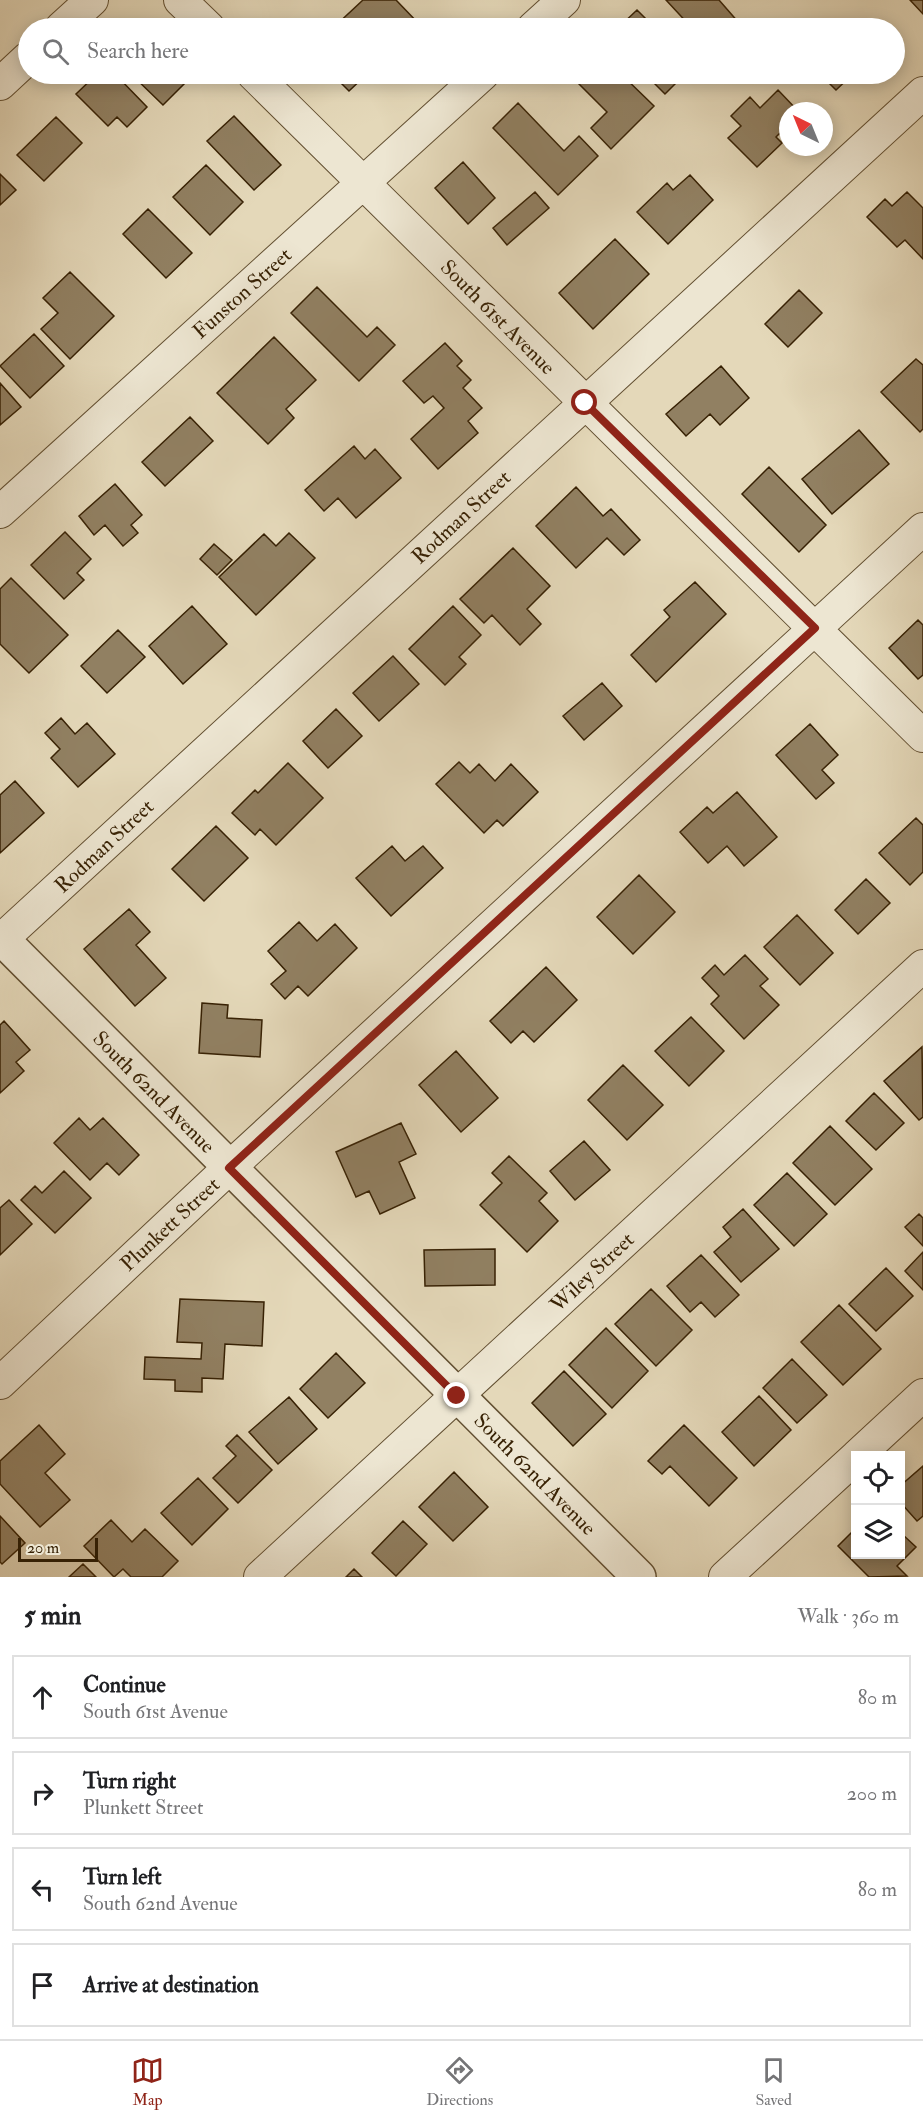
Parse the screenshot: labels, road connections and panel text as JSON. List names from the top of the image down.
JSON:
{
  "streets": {
    "street": [
      "Funston Street",
      "South 61st Avenue",
      "Rodman Street",
      "South 62nd Avenue",
      "Plunkett Street",
      "Wiley Street"
    ]
  },
  "crossings": [
    ["Funston Street", "South 61st Avenue"],
    ["South 61st Avenue", "Rodman Street"],
    ["South 61st Avenue", "Plunkett Street"],
    ["Rodman Street", "South 62nd Avenue"],
    ["South 62nd Avenue", "Plunkett Street"],
    ["South 62nd Avenue", "Wiley Street"]
  ],
  "scale_bar": "20 m",
  "north": "top left",
  "page": {
    "search": "Search here",
    "scale": "20 m",
    "heading": ["5 min", "Walk · 360 m"],
    "list": [
      ["Continue", "South 61st Avenue", "80 m"],
      ["Turn right", "Plunkett Street", "200 m"],
      ["Turn left", "South 62nd Avenue", "80 m"],
      "Arrive at destination"
    ],
    "nav": ["Map", "Directions", "Saved"]
  }
}
